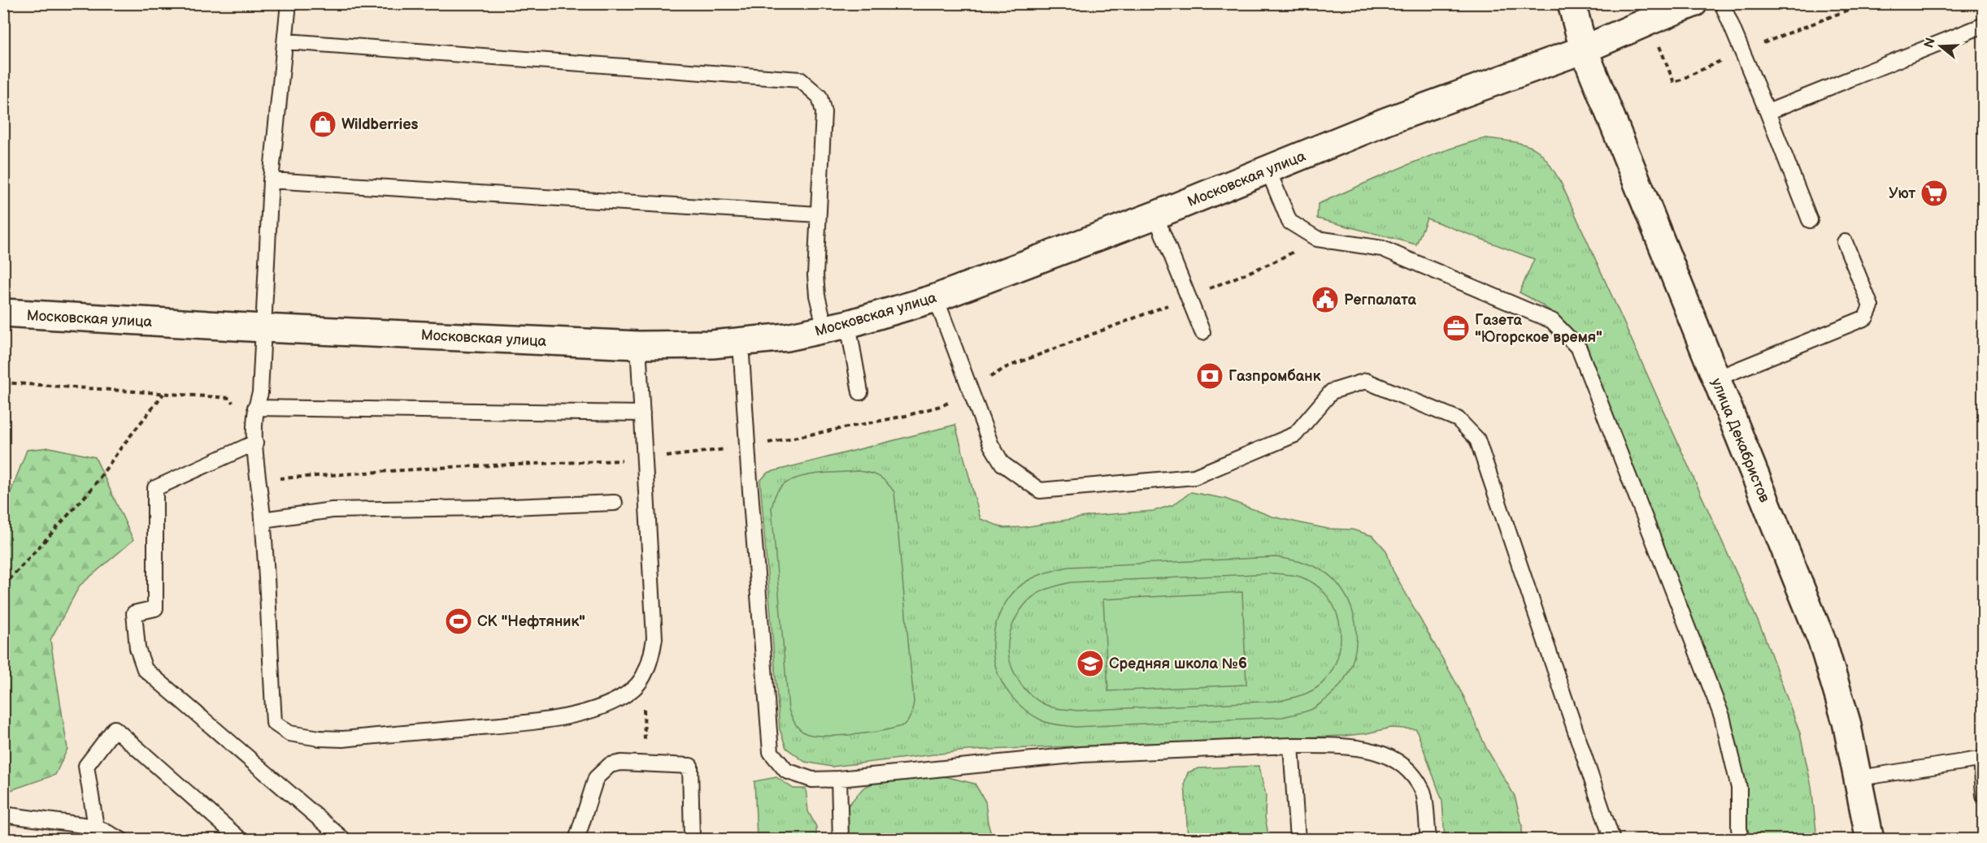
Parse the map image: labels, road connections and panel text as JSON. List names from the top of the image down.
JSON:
{
  "streets": {
    "main road": ["Московская улица", "улица Декабристов"]
  },
  "crossings": [
    ["Московская улица", "улица Декабристов"]
  ],
  "places": {
    "shop": ["Wildberries"],
    "supermarket": ["Уют"],
    "public building": ["Регпалата"],
    "office": ["Газета \"Югорское время\""],
    "bank": ["Газпромбанк"],
    "sports": ["СК \"Нефтяник\""],
    "school or university": ["Средняя школа №6"]
  },
  "north": "left"
}
